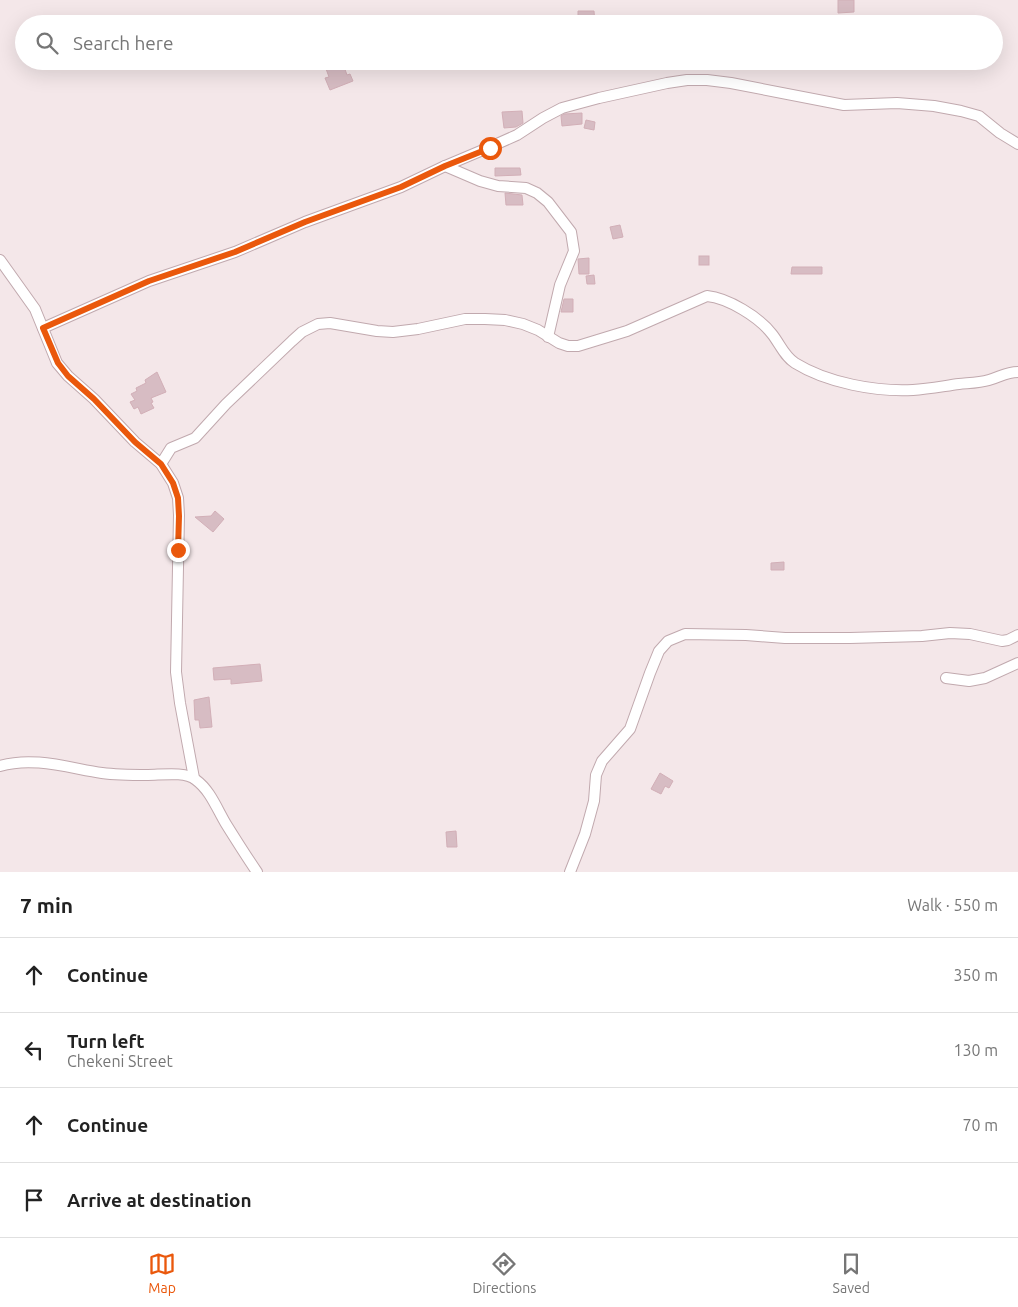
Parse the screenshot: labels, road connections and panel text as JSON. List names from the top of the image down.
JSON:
{
  "page": {
    "search": "Search here",
    "heading": ["7 min", "Walk · 550 m"],
    "list": [
      ["Continue", "350 m"],
      ["Turn left", "Chekeni Street", "130 m"],
      ["Continue", "70 m"],
      "Arrive at destination"
    ],
    "nav": ["Map", "Directions", "Saved"]
  }
}
